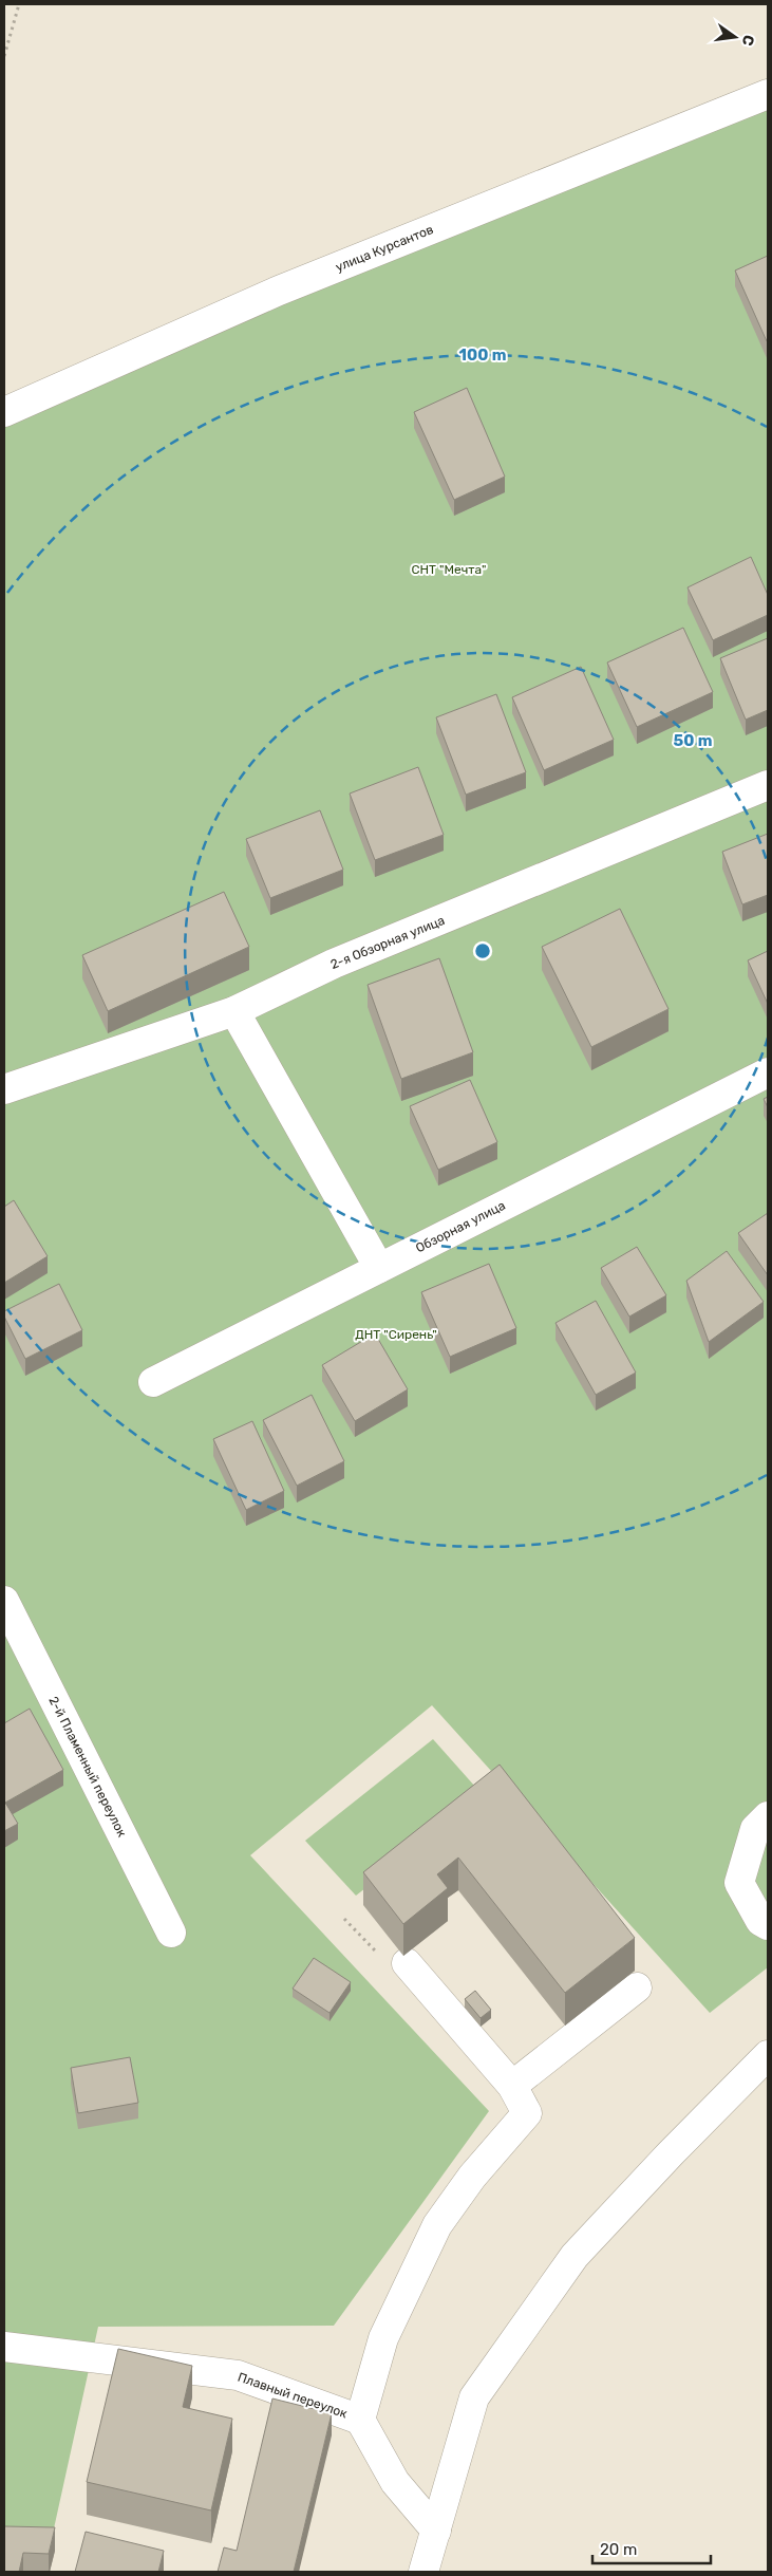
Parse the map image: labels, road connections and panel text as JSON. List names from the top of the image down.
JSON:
{
  "streets": {
    "street": [
      "улица Курсантов",
      "2-я Обзорная улица",
      "Обзорная улица",
      "2-й Пламенный переулок",
      "Плавный переулок"
    ]
  },
  "parks": ["СНТ \"Мечта\"", "ДНТ \"Сирень\""],
  "scale_bar": "20 m",
  "north": "right",
  "rings": ["100 m", "50 m"]
}
